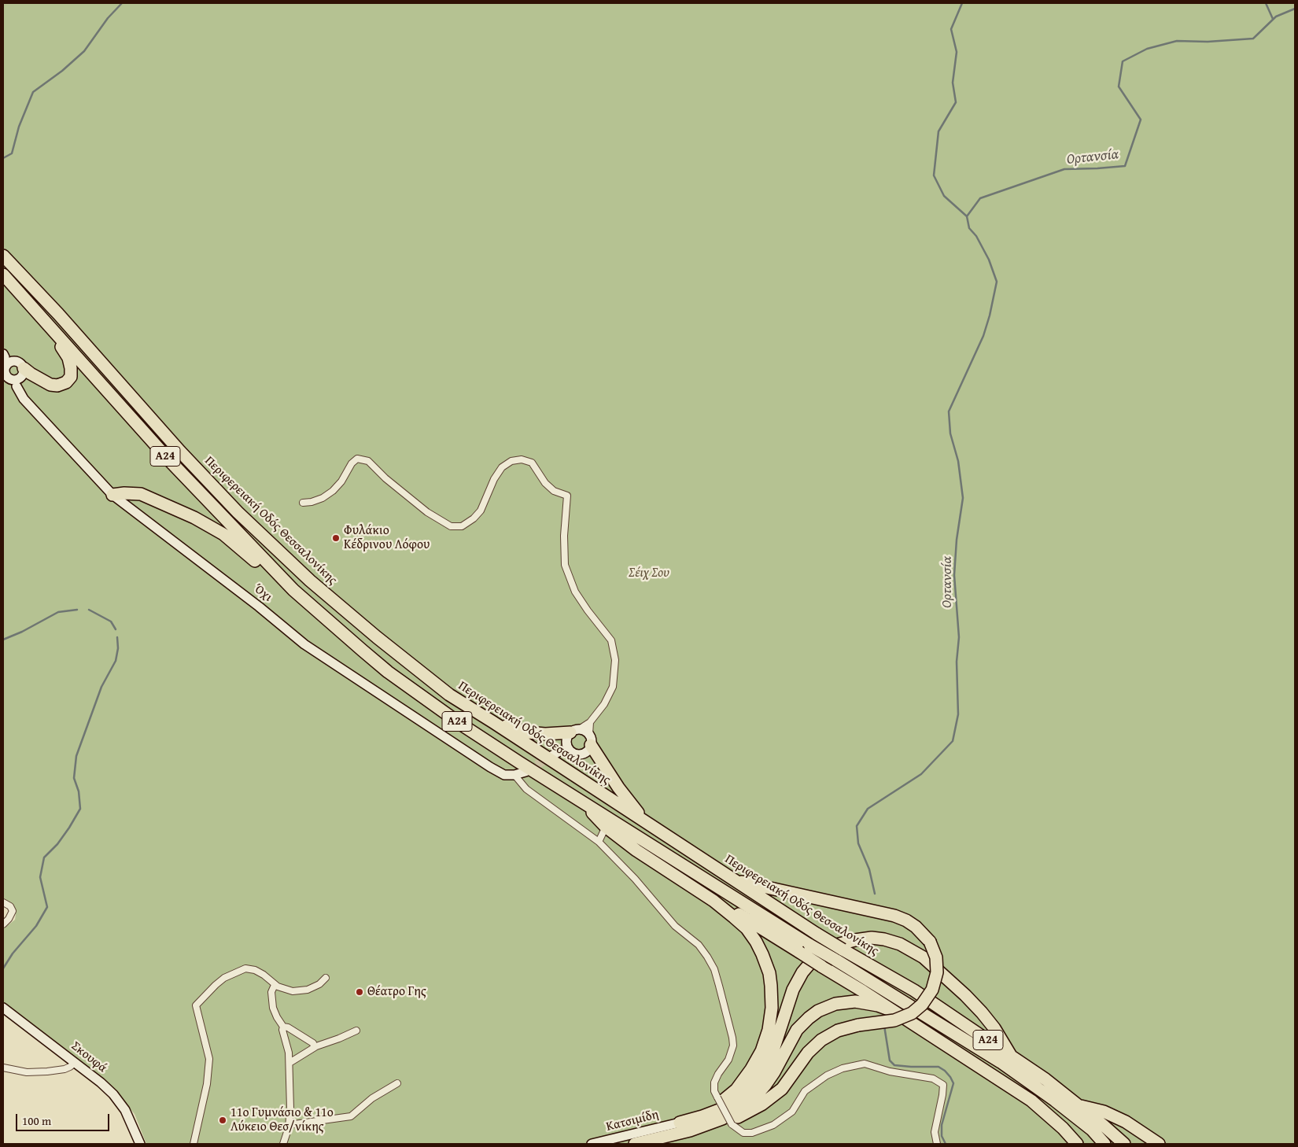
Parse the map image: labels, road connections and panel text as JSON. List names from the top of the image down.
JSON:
{
  "streets": {
    "highway": ["Α24", "Περιφερειακή Οδός Θεσσαλονίκης"],
    "main road": ["Όχι", "Σκουφά", "Κατσιμίδη"]
  },
  "water": ["Ορτανσία"],
  "parks": ["Σέιχ Σου"],
  "places": ["Φυλάκιο Κέδρινου Λόφου", "Θέατρο Γης", "11ο Γυμνάσιο & 11ο Λύκειο Θεσ/νίκης"],
  "scale_bar": "100 m"
}
